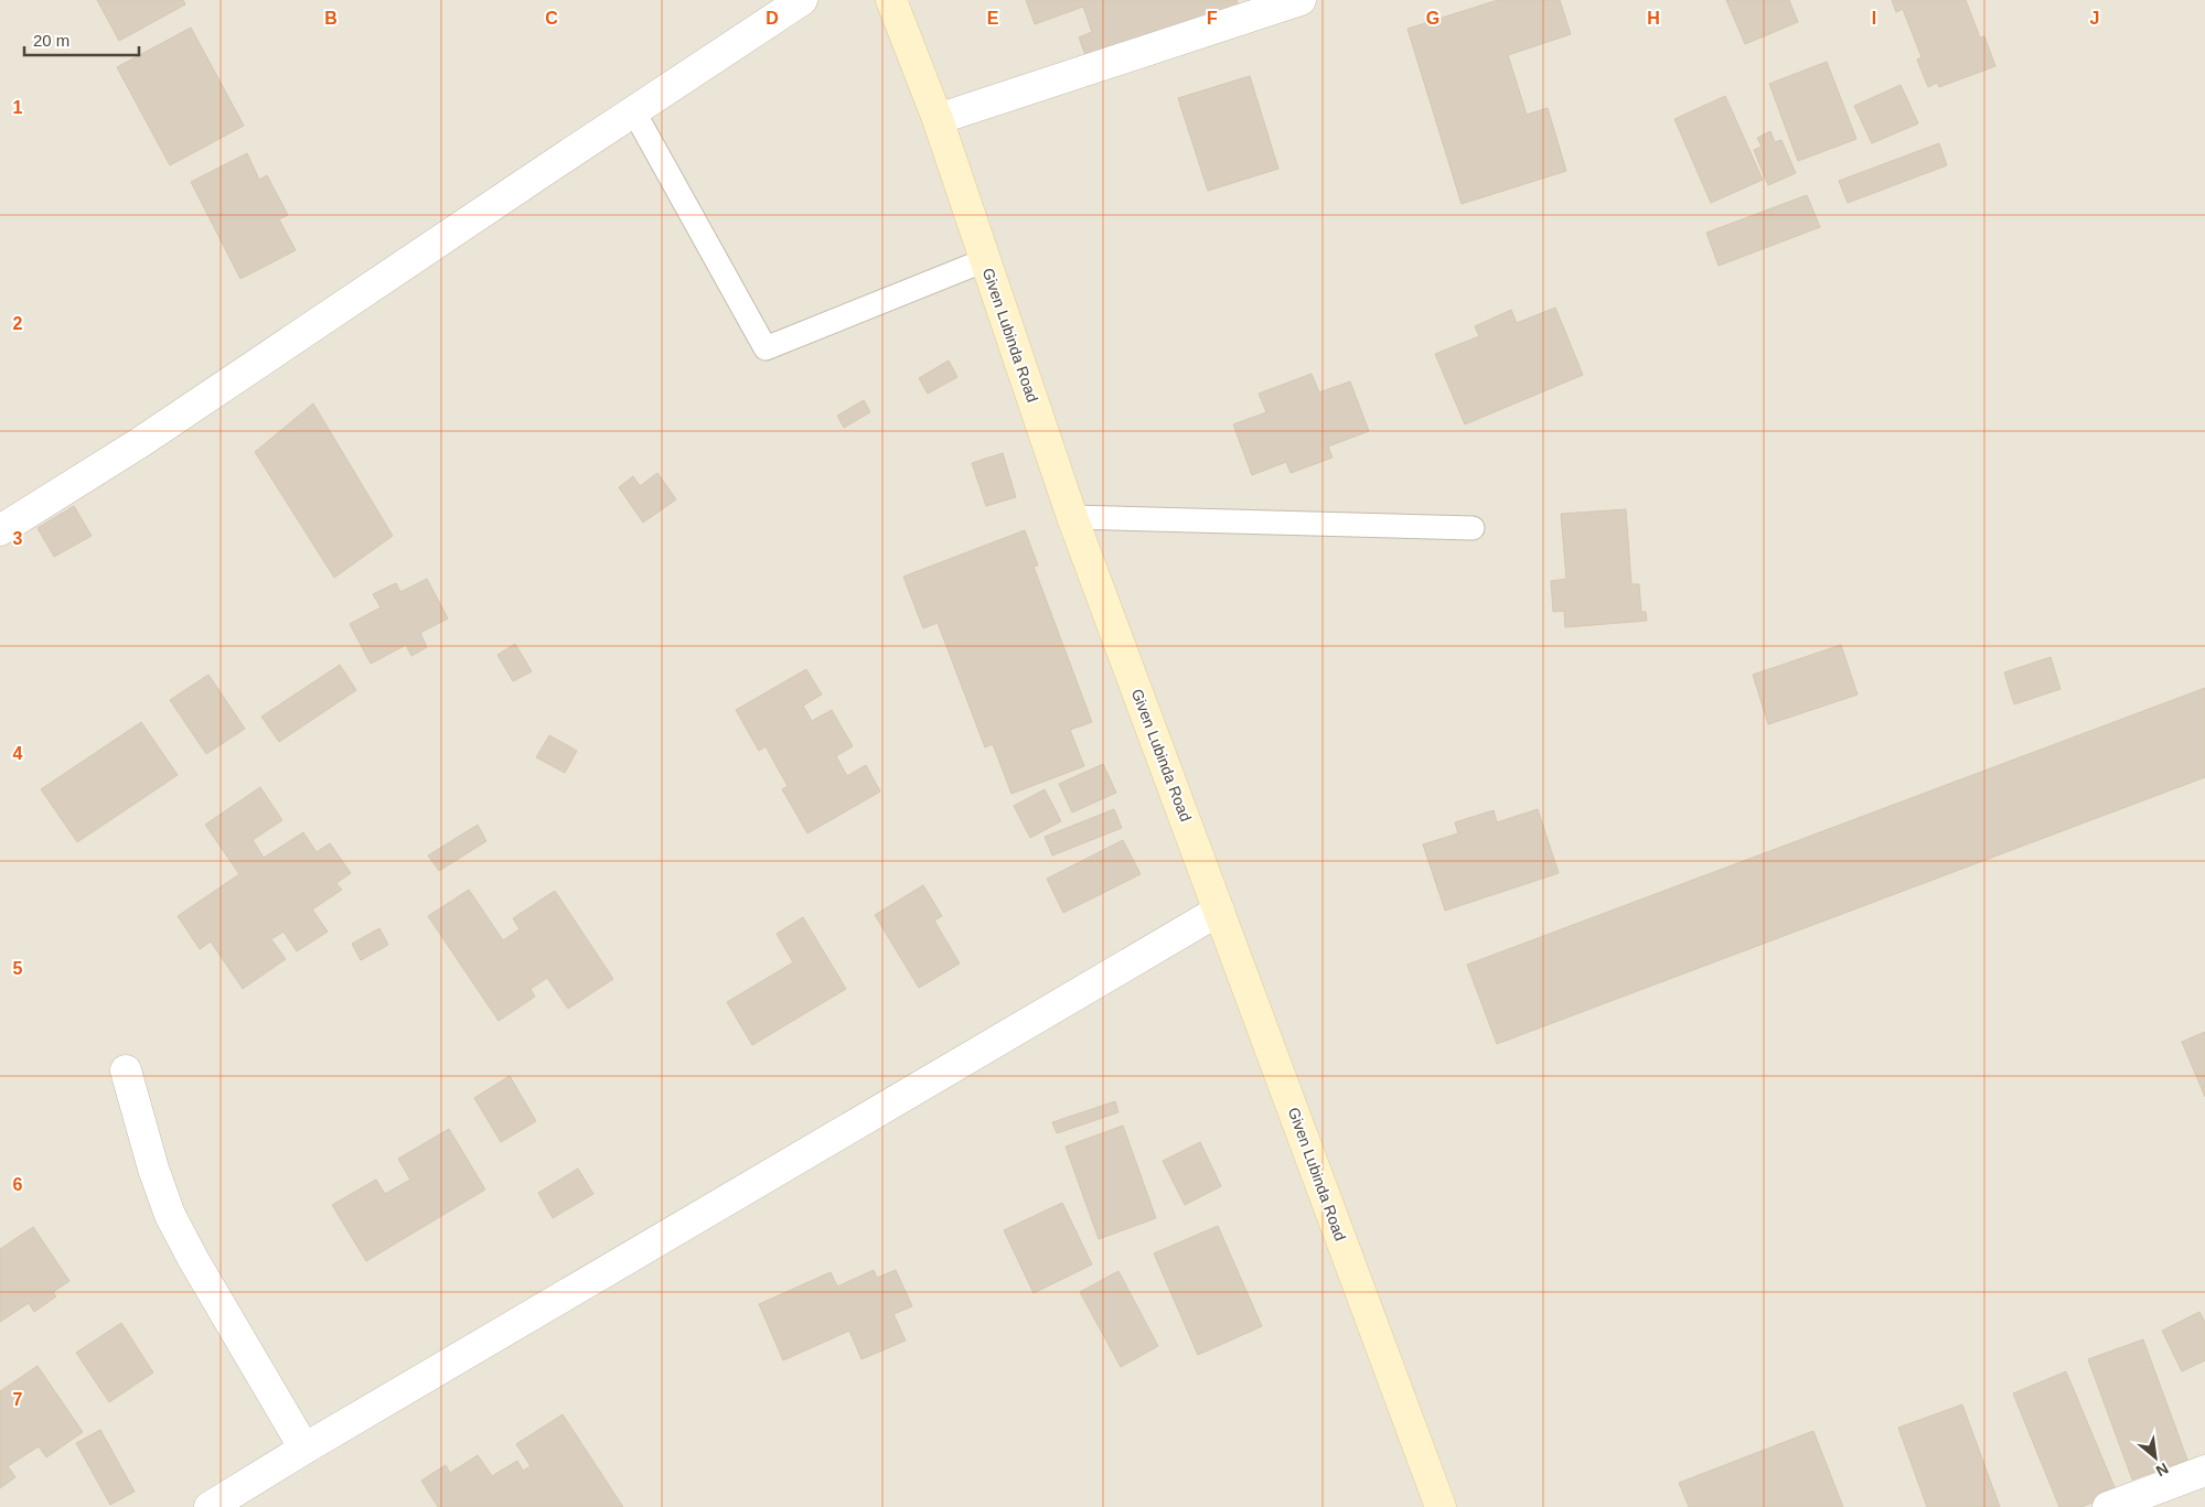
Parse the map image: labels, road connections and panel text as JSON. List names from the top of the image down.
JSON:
{
  "streets": {
    "street": ["Given Lubinda Road"]
  },
  "scale_bar": "20 m",
  "north": "bottom right",
  "grid": {
    "columns": [
      "B",
      "C",
      "D",
      "E",
      "F",
      "G",
      "H",
      "I",
      "J"
    ],
    "rows": [
      "1",
      "2",
      "3",
      "4",
      "5",
      "6",
      "7"
    ]
  }
}
